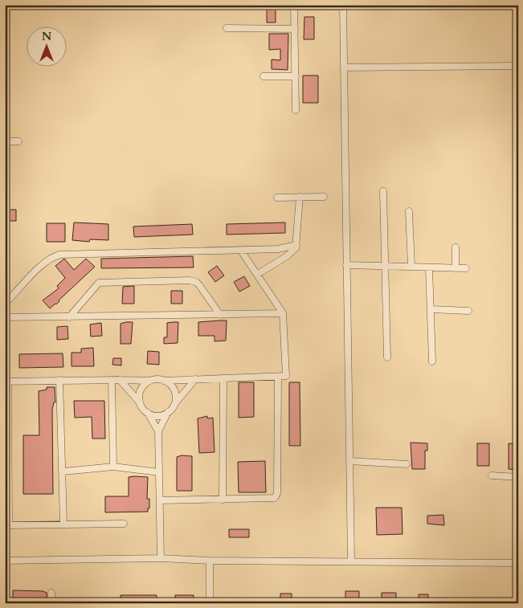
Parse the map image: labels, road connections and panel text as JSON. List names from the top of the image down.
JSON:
{
  "north": "top"
}
